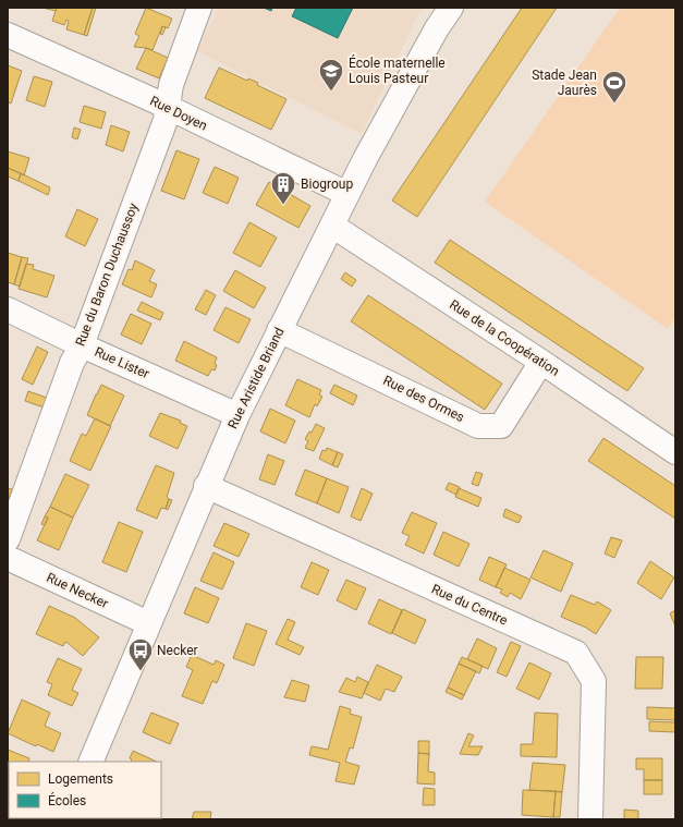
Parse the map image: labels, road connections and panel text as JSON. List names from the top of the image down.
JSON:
{
  "streets": {
    "street": [
      "Rue Doyen",
      "Rue du Baron Duchaussoy",
      "Rue de la Coopération",
      "Rue Lister",
      "Rue Aristide Briand",
      "Rue des Ormes",
      "Rue Necker",
      "Rue du Centre"
    ]
  },
  "crossings": [
    ["Rue Doyen", "Rue du Baron Duchaussoy"],
    ["Rue Doyen", "Rue Aristide Briand"],
    ["Rue du Baron Duchaussoy", "Rue Lister"],
    ["Rue de la Coopération", "Rue Aristide Briand"],
    ["Rue de la Coopération", "Rue des Ormes"],
    ["Rue Lister", "Rue Aristide Briand"],
    ["Rue Aristide Briand", "Rue des Ormes"],
    ["Rue Aristide Briand", "Rue Necker"],
    ["Rue Aristide Briand", "Rue du Centre"]
  ],
  "places": {
    "school or university": ["École maternelle Louis Pasteur"],
    "sports": ["Stade Jean Jaurès"],
    "building": ["Biogroup"],
    "bus stop": ["Necker"]
  },
  "legend": ["Logements", "Écoles"]
}
